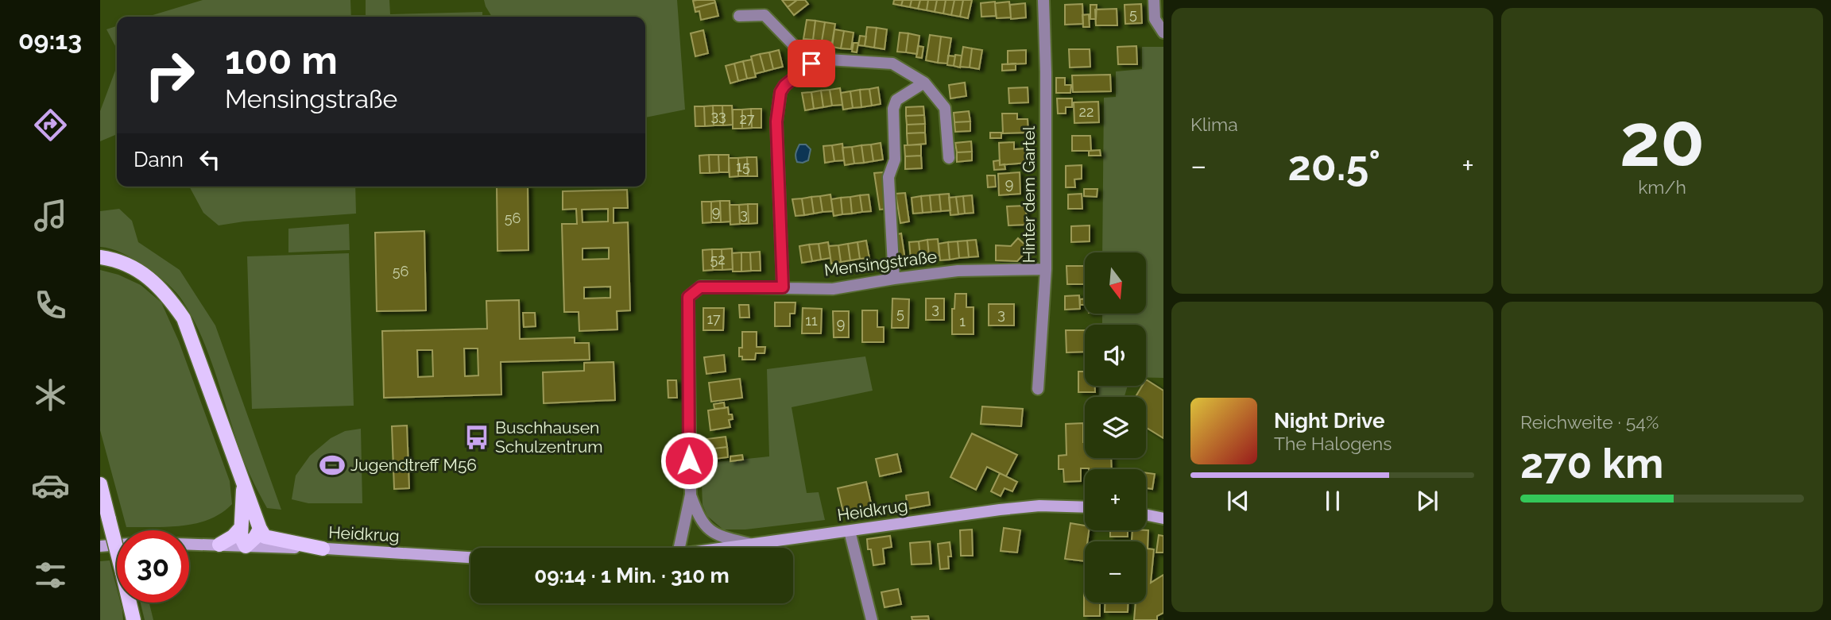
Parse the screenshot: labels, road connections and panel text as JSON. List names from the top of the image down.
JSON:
{
  "streets": {
    "main road": ["Heidkrug"],
    "street": ["Hinter dem Gartel", "Mensingstraße"]
  },
  "crossings": [
    ["Hinter dem Gartel", "Mensingstraße"],
    ["Mensingstraße", "Heidkrug"]
  ],
  "places": {
    "bus stop": ["Buschhausen Schulzentrum"],
    "sports": ["Jugendtreff M56"]
  },
  "house_numbers": [
    "5",
    "22",
    "33",
    "27",
    "15",
    "9",
    "9",
    "3",
    "56",
    "52",
    "56",
    "3",
    "5",
    "3",
    "17",
    "11",
    "1",
    "9"
  ],
  "north": "bottom",
  "page": {
    "tabs": "09:13",
    "tile": [
      "Klima",
      ["20", "km/h"],
      ["Reichweite · 54%", "270 km"]
    ],
    "turn": ["100 m", "Mensingstraße"],
    "then": "Dann",
    "heat": ["−", "20.5°", "+"],
    "map_buttons": ["+", "−"],
    "song": ["Night Drive", "The Halogens"],
    "limit": "30",
    "trip": "09:14 · 1 Min. · 310 m"
  }
}
